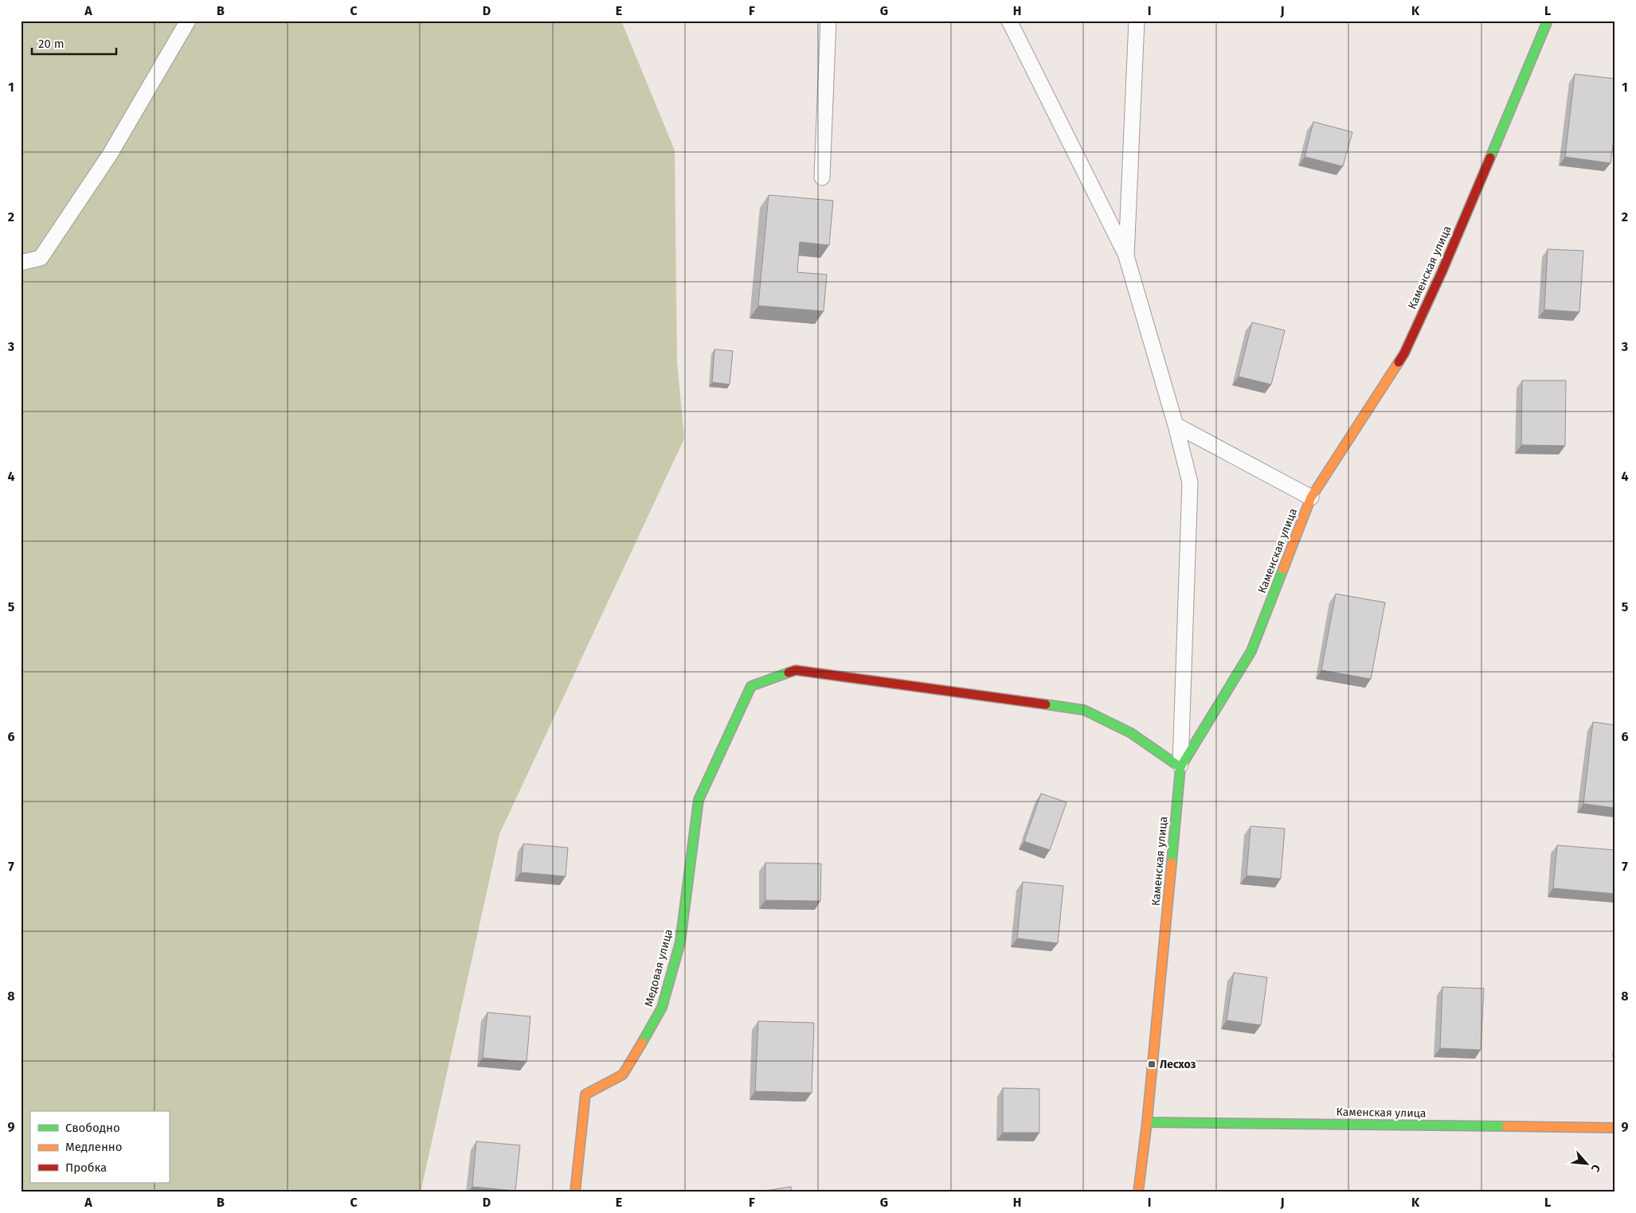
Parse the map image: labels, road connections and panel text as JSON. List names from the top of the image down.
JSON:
{
  "streets": {
    "street": ["Каменская улица", "Медовая улица"]
  },
  "crossings": [
    ["Каменская улица", "Медовая улица"]
  ],
  "places": {
    "transit": ["Лесхоз"]
  },
  "legend": ["Свободно", "Медленно", "Пробка"],
  "scale_bar": "20 m",
  "north": "bottom right",
  "grid": {
    "columns": [
      "A",
      "B",
      "C",
      "D",
      "E",
      "F",
      "G",
      "H",
      "I",
      "J",
      "K",
      "L"
    ],
    "rows": [
      "1",
      "2",
      "3",
      "4",
      "5",
      "6",
      "7",
      "8",
      "9"
    ]
  }
}
